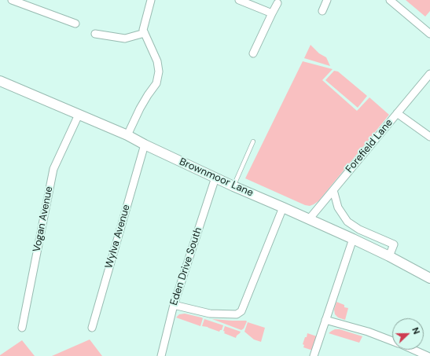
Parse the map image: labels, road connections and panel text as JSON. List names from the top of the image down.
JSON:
{
  "streets": {
    "street": [
      "Forefield Lane",
      "Brownmoor Lane",
      "Vogan Avenue",
      "Wylva Avenue",
      "Eden Drive South"
    ]
  },
  "crossings": [
    ["Forefield Lane", "Brownmoor Lane"],
    ["Brownmoor Lane", "Vogan Avenue"],
    ["Brownmoor Lane", "Wylva Avenue"],
    ["Brownmoor Lane", "Eden Drive South"]
  ],
  "north": "right"
}
